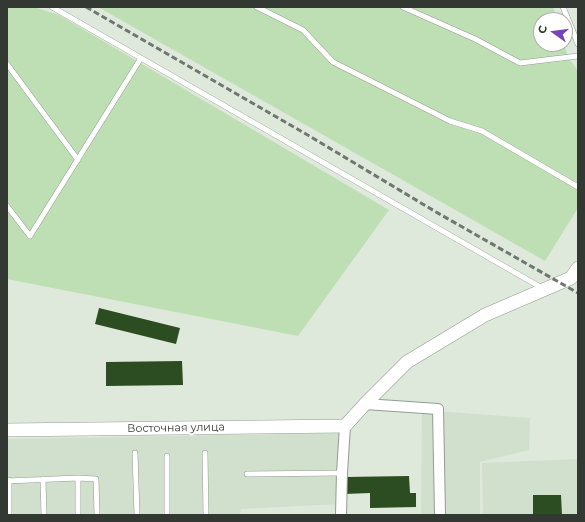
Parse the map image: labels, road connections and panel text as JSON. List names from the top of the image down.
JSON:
{
  "streets": {
    "street": ["Восточная улица"]
  },
  "north": "left"
}
